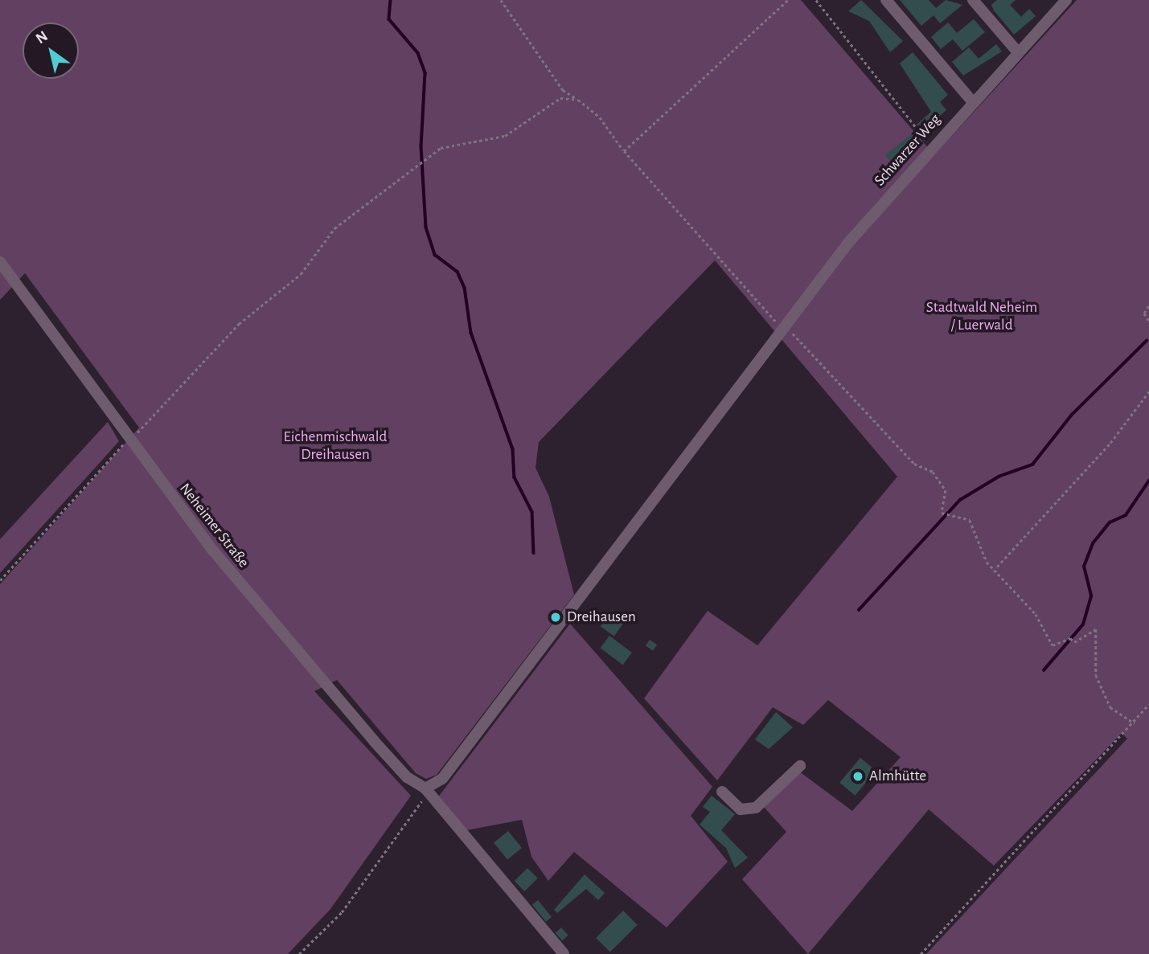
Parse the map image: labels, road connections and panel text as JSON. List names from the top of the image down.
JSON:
{
  "streets": {
    "street": ["Schwarzer Weg", "Neheimer Straße"]
  },
  "parks": ["Stadtwald Neheim / Luerwald", "Eichenmischwald Dreihausen"],
  "places": ["Dreihausen", "Almhütte"],
  "north": "top left"
}
